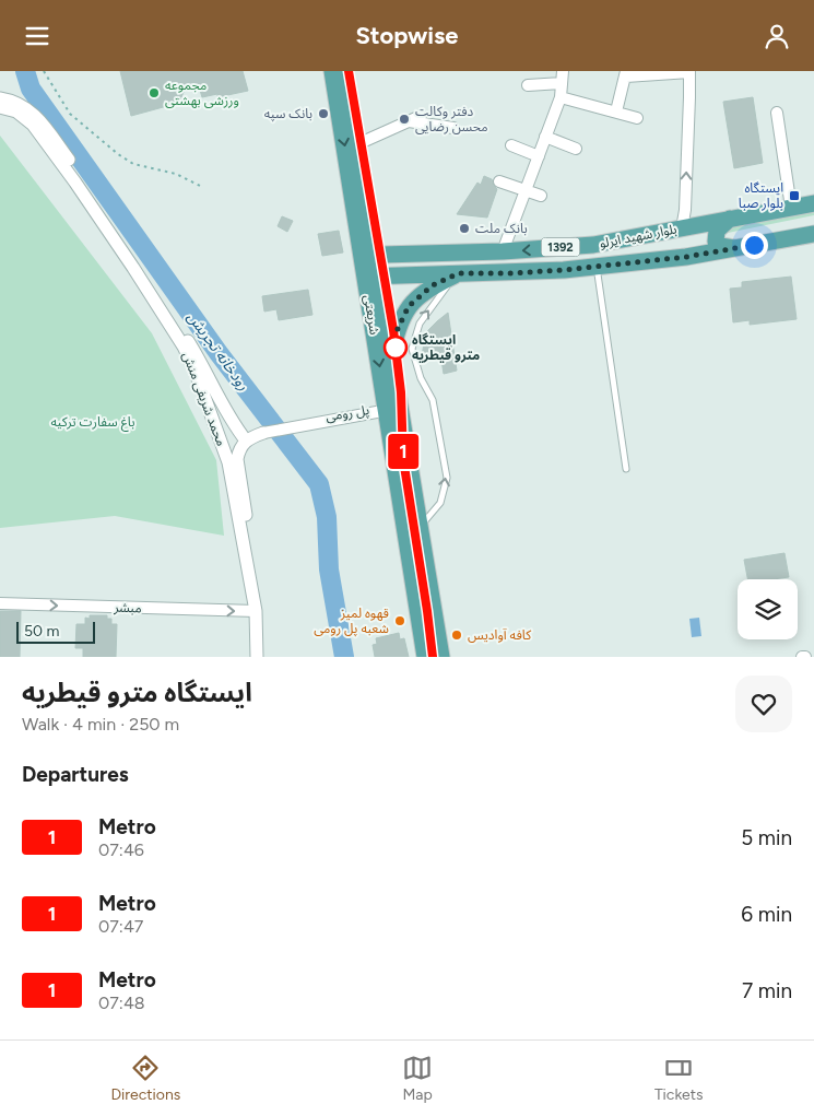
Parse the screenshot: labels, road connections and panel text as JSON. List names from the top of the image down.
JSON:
{
  "streets": {
    "main road": ["بلوار شهید ایرلو", "1392", "شریعتی"],
    "street": ["محمد شریفی منش", "پل رومی", "مبشر"]
  },
  "crossings": [
    ["بلوار شهید ایرلو", "شریعتی"],
    ["شریعتی", "پل رومی"],
    ["محمد شریفی منش", "پل رومی"],
    ["محمد شریفی منش", "مبشر"]
  ],
  "one_way": ["مبشر"],
  "water": ["رودخانه تجریش"],
  "parks": ["باغ سفارت ترکیه"],
  "places": {
    "other": [
      "مجموعه ورزشی بهشتی",
      "بانک سپه",
      "دفتر وکالت محسن رضایی",
      "بانک ملت",
      "ایستگاه مترو قیطریه",
      "قهوه لمیز شعبه پل رومی",
      "کافه آوادیس"
    ],
    "transit": ["ایستگاه بلوار صبا"]
  },
  "lines": ["metro line 1"],
  "scale_bar": "50 m",
  "page": {
    "header": "Stopwise",
    "on_map": "1",
    "scale": "50 m",
    "heading": [
      ["ایستگاه مترو قیطریه", "Walk · 4 min · 250 m"],
      "Departures"
    ],
    "list": [
      {
        "mark": "1",
        "name": "Metro",
        "note": "07:46",
        "value": "5 min"
      },
      {
        "mark": "1",
        "name": "Metro",
        "note": "07:47",
        "value": "6 min"
      },
      {
        "mark": "1",
        "name": "Metro",
        "note": "07:48",
        "value": "7 min"
      }
    ],
    "tabs": ["Directions", "Map", "Tickets"]
  }
}
